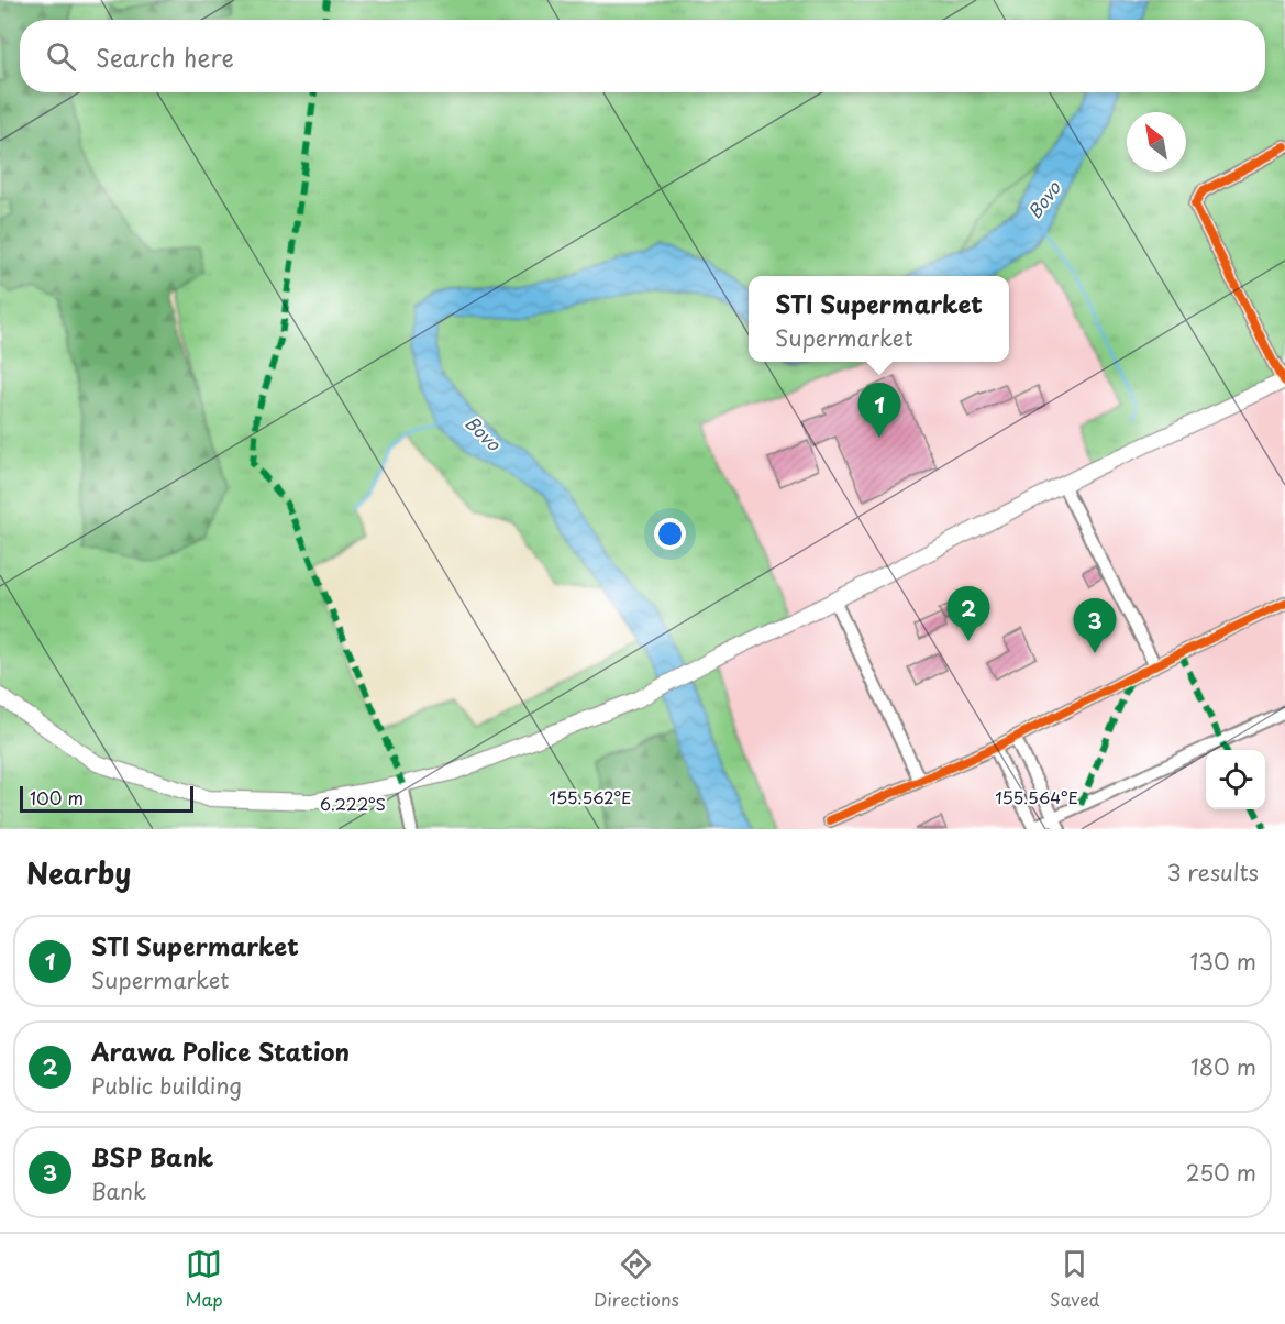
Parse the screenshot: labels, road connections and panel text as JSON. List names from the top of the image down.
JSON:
{
  "water": ["Bovo"],
  "scale_bar": "100 m",
  "north": "top left",
  "page": {
    "search": "Search here",
    "popup": ["STI Supermarket", "Supermarket"],
    "pins": ["1", "2", "3"],
    "scale": "100 m",
    "heading": ["Nearby", "3 results"],
    "list": [
      {
        "mark": "1",
        "name": "STI Supermarket",
        "note": "Supermarket",
        "value": "130 m"
      },
      {
        "mark": "2",
        "name": "Arawa Police Station",
        "note": "Public building",
        "value": "180 m"
      },
      {
        "mark": "3",
        "name": "BSP Bank",
        "note": "Bank",
        "value": "250 m"
      }
    ],
    "nav": ["Map", "Directions", "Saved"]
  },
  "coordinates": ["155.562°E", "155.564°E", "6.222°S"]
}
